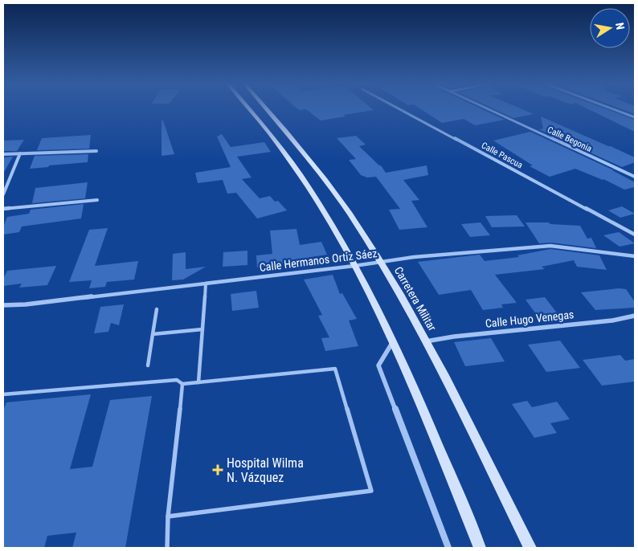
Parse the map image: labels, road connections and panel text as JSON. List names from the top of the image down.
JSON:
{
  "streets": {
    "main road": ["Carretera Militar"],
    "street": [
      "Calle Begonia",
      "Calle Pascua",
      "Calle Hermanos Ortiz Sáez",
      "Calle Hugo Venegas"
    ]
  },
  "crossings": [
    ["Calle Hermanos Ortiz Sáez", "Carretera Militar"],
    ["Carretera Militar", "Calle Hugo Venegas"]
  ],
  "places": {
    "health": ["Hospital Wilma N. Vázquez"]
  },
  "north": "right"
}
